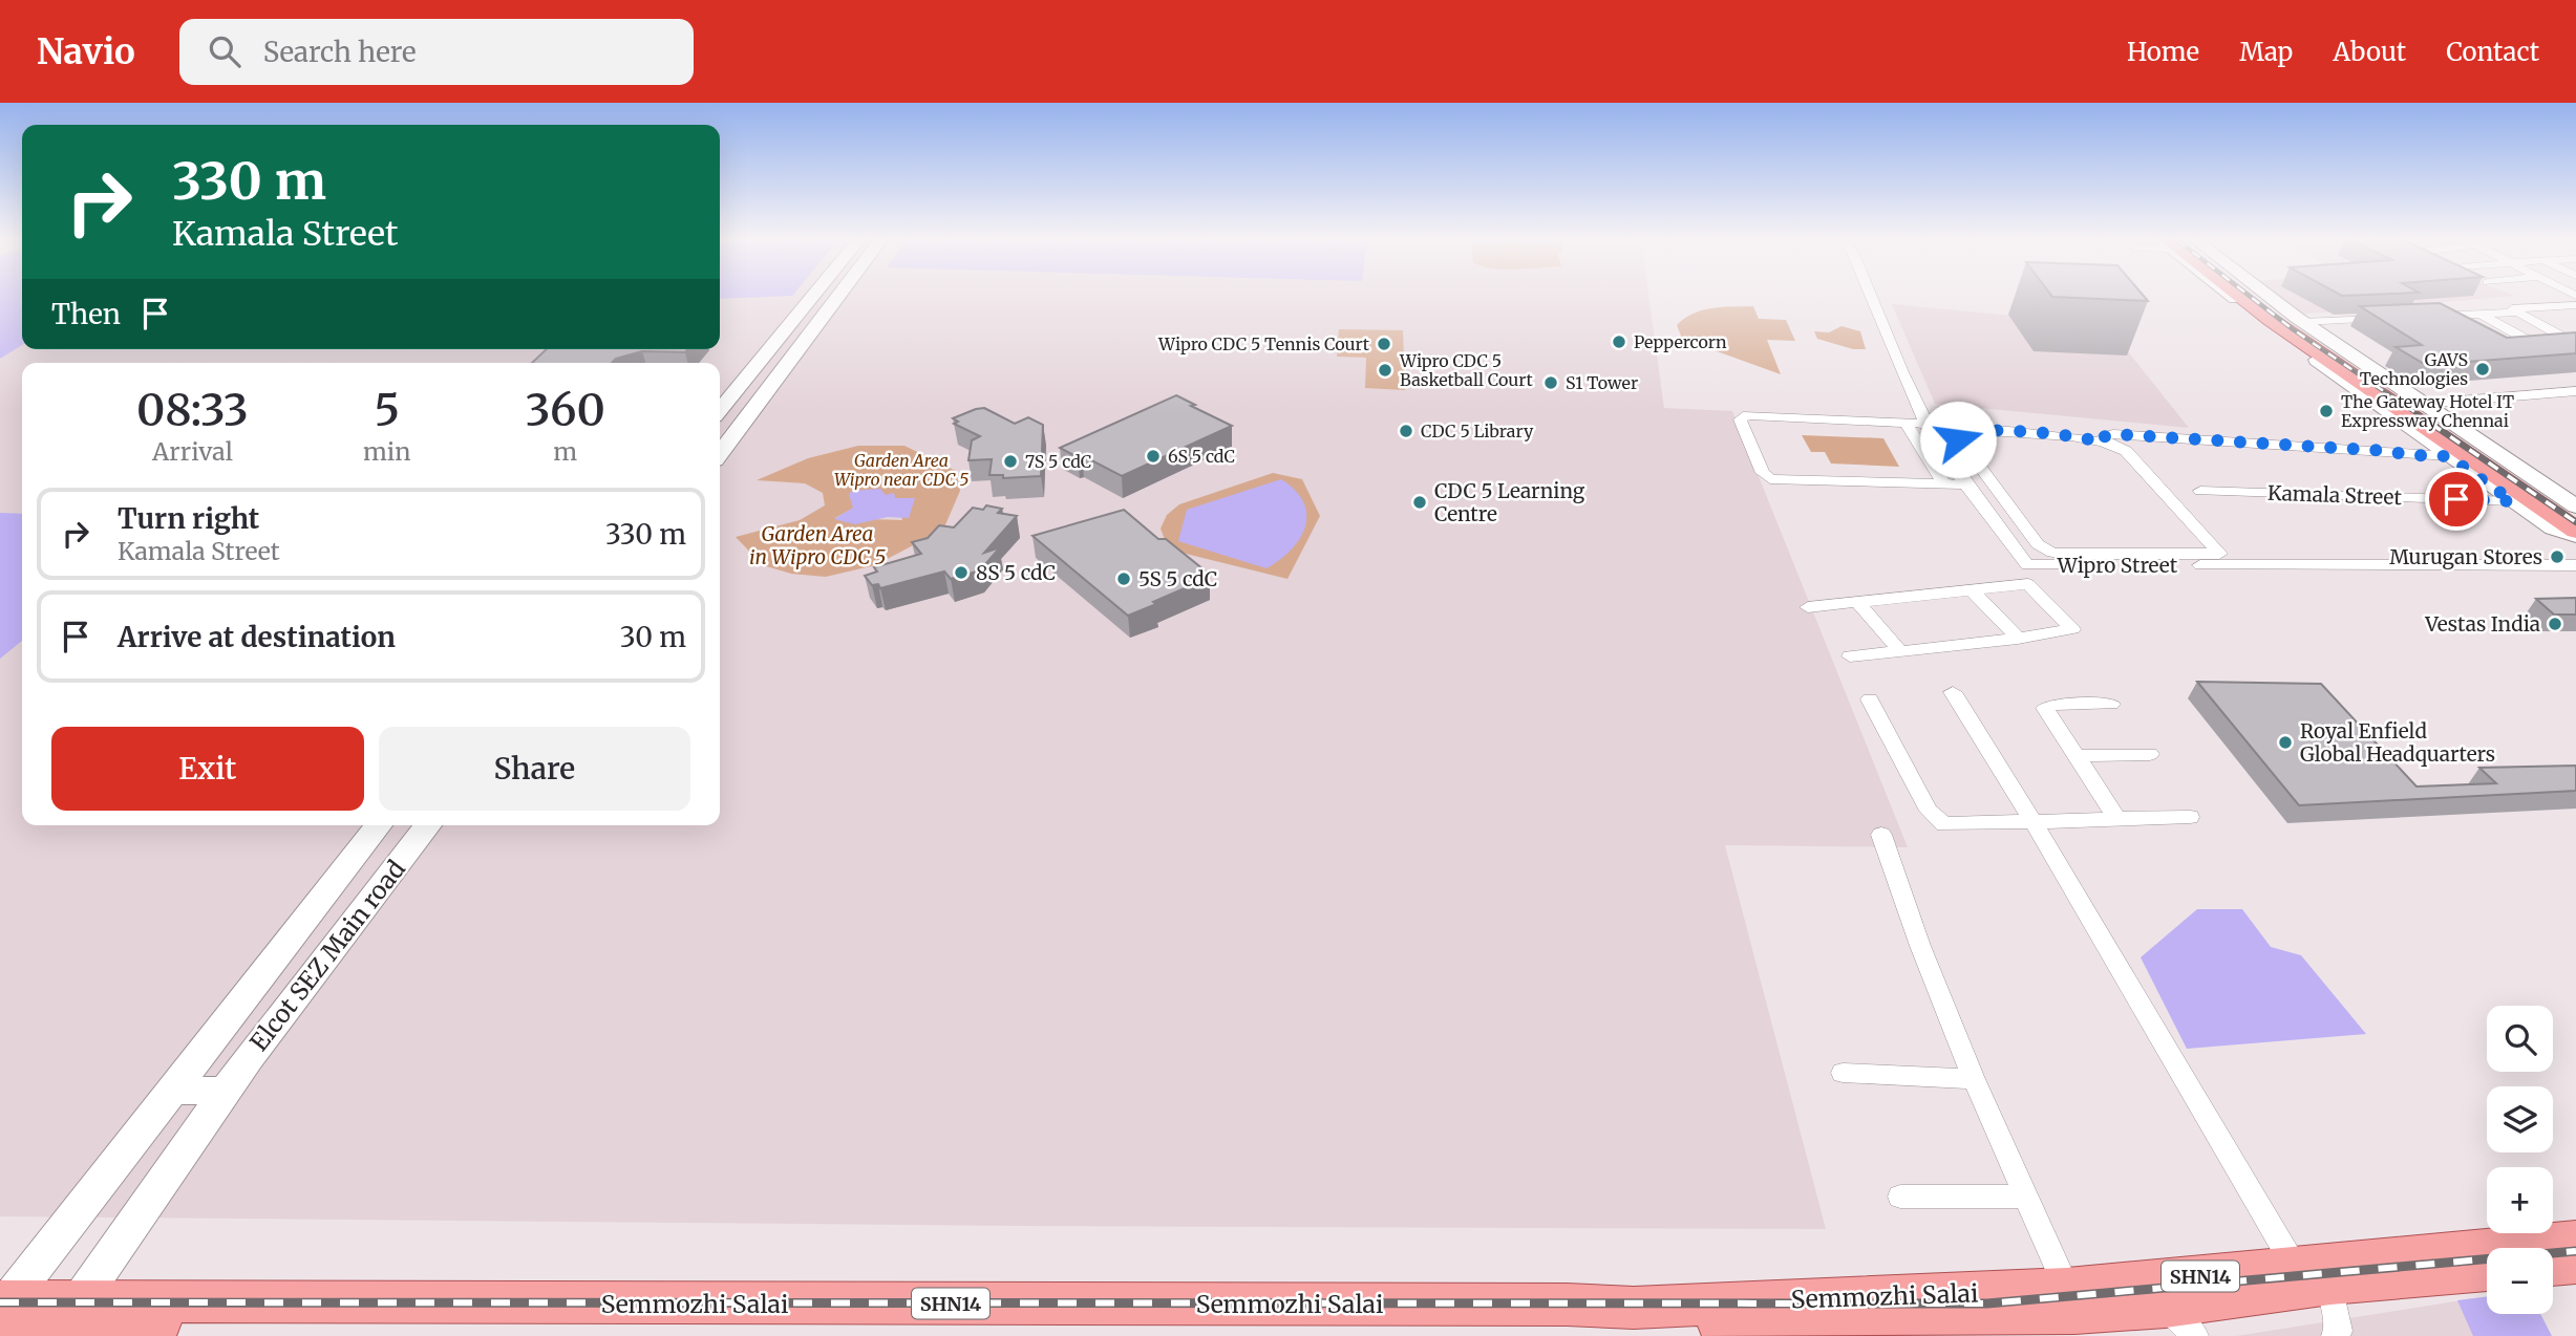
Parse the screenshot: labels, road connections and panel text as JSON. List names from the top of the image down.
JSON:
{
  "streets": {
    "main road": ["SHN14", "Semmozhi Salai"],
    "street": ["Kamala Street", "Wipro Street", "Elcot SEZ Main road"]
  },
  "crossings": [
    ["Elcot SEZ Main road", "SHN14"],
    ["SHN14", "Semmozhi Salai"]
  ],
  "parks": ["Garden Area Wipro near CDC 5", "Garden Area in Wipro CDC 5"],
  "places": [
    "Peppercorn",
    "Wipro CDC 5 Tennis Court",
    "GAVS Technologies",
    "Wipro CDC 5 Basketball Court",
    "S1 Tower",
    "The Gateway Hotel IT Expressway Chennai",
    "CDC 5 Library",
    "6S 5 cdC",
    "7S 5 cdC",
    "CDC 5 Learning Centre",
    "Murugan Stores",
    "8S 5 cdC",
    "5S 5 cdC",
    "Vestas India",
    "Royal Enfield Global Headquarters"
  ],
  "page": {
    "header": "Navio",
    "search": "Search here",
    "nav": [
      "Home",
      "Map",
      "About",
      "Contact"
    ],
    "turn": ["330 m", "Kamala Street"],
    "then": "Then",
    "eta": [
      "08:33",
      "Arrival",
      "5",
      "min",
      "360",
      "m"
    ],
    "list": [
      {
        "name": "Turn right",
        "note": "Kamala Street",
        "value": "330 m"
      },
      {
        "name": "Arrive at destination",
        "value": "30 m"
      }
    ],
    "buttons": ["Exit", "Share"],
    "map_buttons": ["+", "−"]
  }
}
